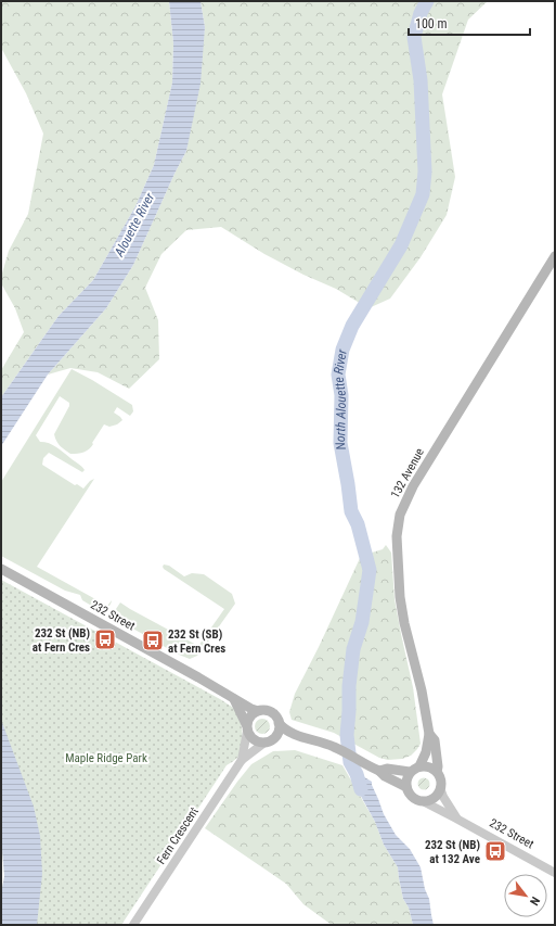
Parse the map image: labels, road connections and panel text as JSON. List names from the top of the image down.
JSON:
{
  "streets": {
    "main road": ["132 Avenue", "232 Street"],
    "street": ["Fern Crescent"]
  },
  "crossings": [
    ["132 Avenue", "232 Street"],
    ["232 Street", "Fern Crescent"]
  ],
  "water": ["Alouette River", "North Alouette River"],
  "parks": ["Maple Ridge Park"],
  "places": {
    "bus stop": ["232 St (NB) at Fern Cres", "232 St (SB) at Fern Cres", "232 St (NB) at 132 Ave"]
  },
  "scale_bar": "100 m",
  "north": "bottom right"
}
